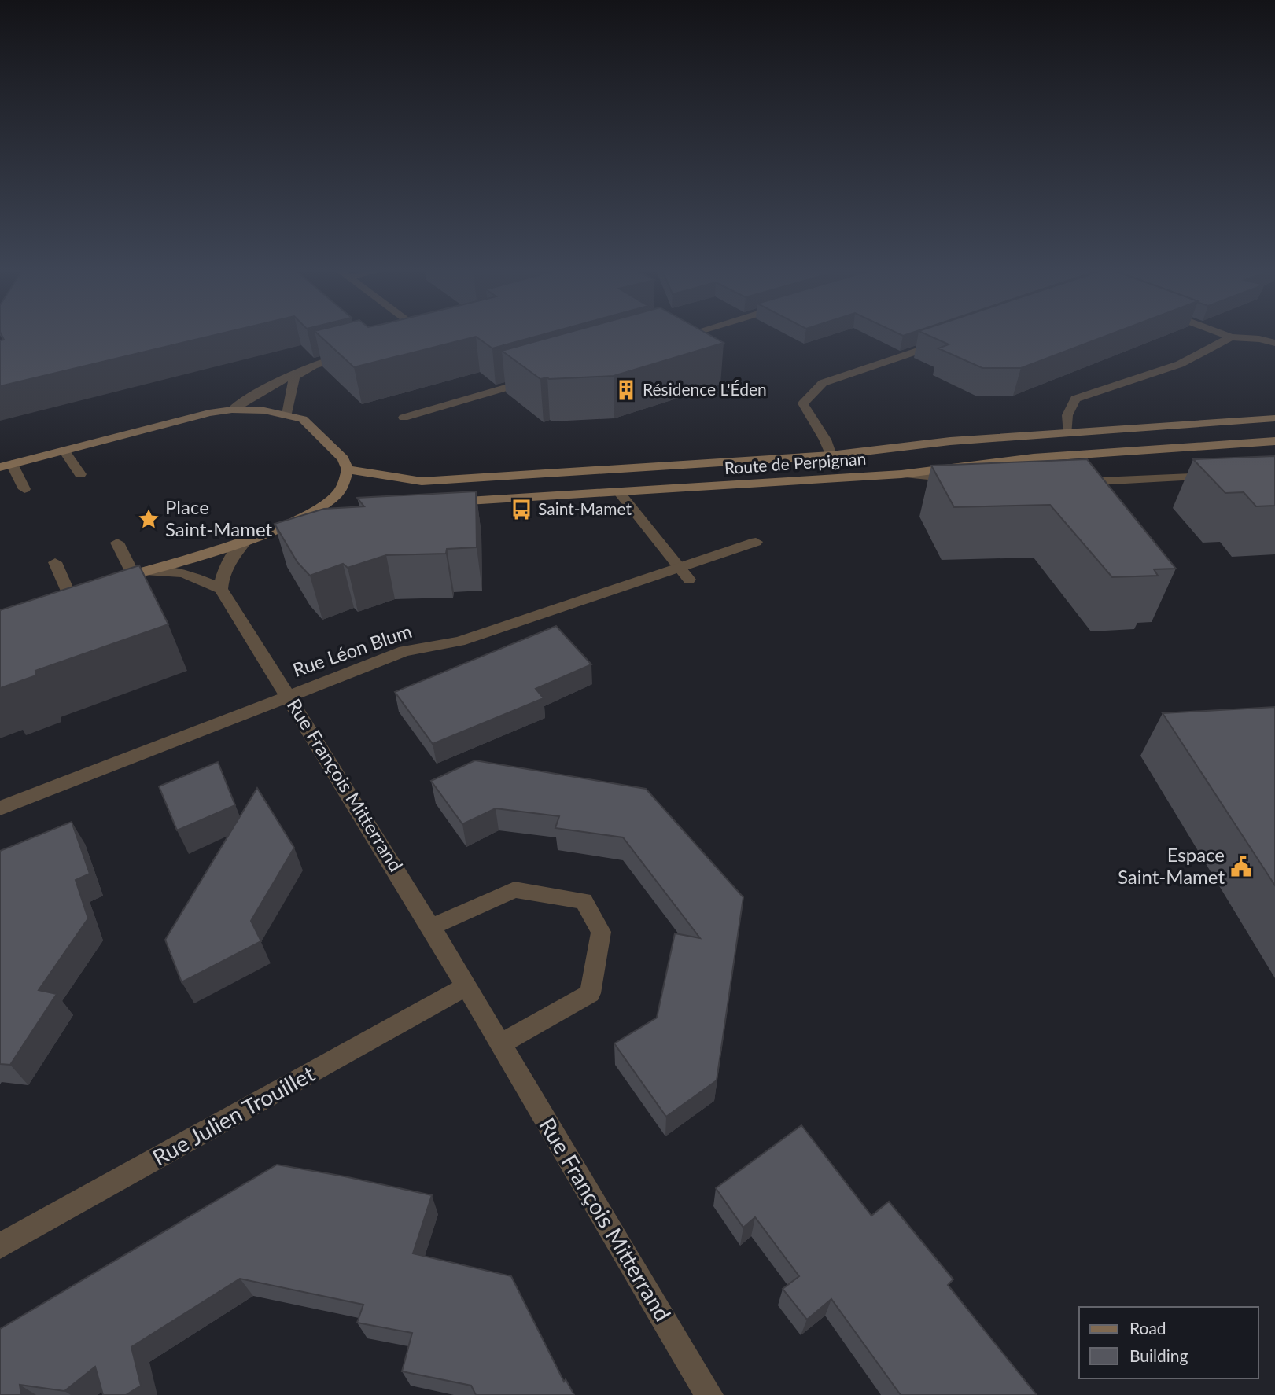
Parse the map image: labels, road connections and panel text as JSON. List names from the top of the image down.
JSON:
{
  "streets": {
    "main road": ["Route de Perpignan"],
    "street": ["Rue Léon Blum", "Rue François Mitterrand", "Rue Julien Trouillet"]
  },
  "crossings": [
    ["Rue Léon Blum", "Rue François Mitterrand"],
    ["Rue François Mitterrand", "Rue Julien Trouillet"]
  ],
  "places": {
    "building": ["Résidence L'Éden"],
    "bus stop": ["Saint-Mamet"],
    "place": ["Place Saint-Mamet"],
    "public building": ["Espace Saint-Mamet"]
  },
  "legend": ["Road", "Building"]
}
